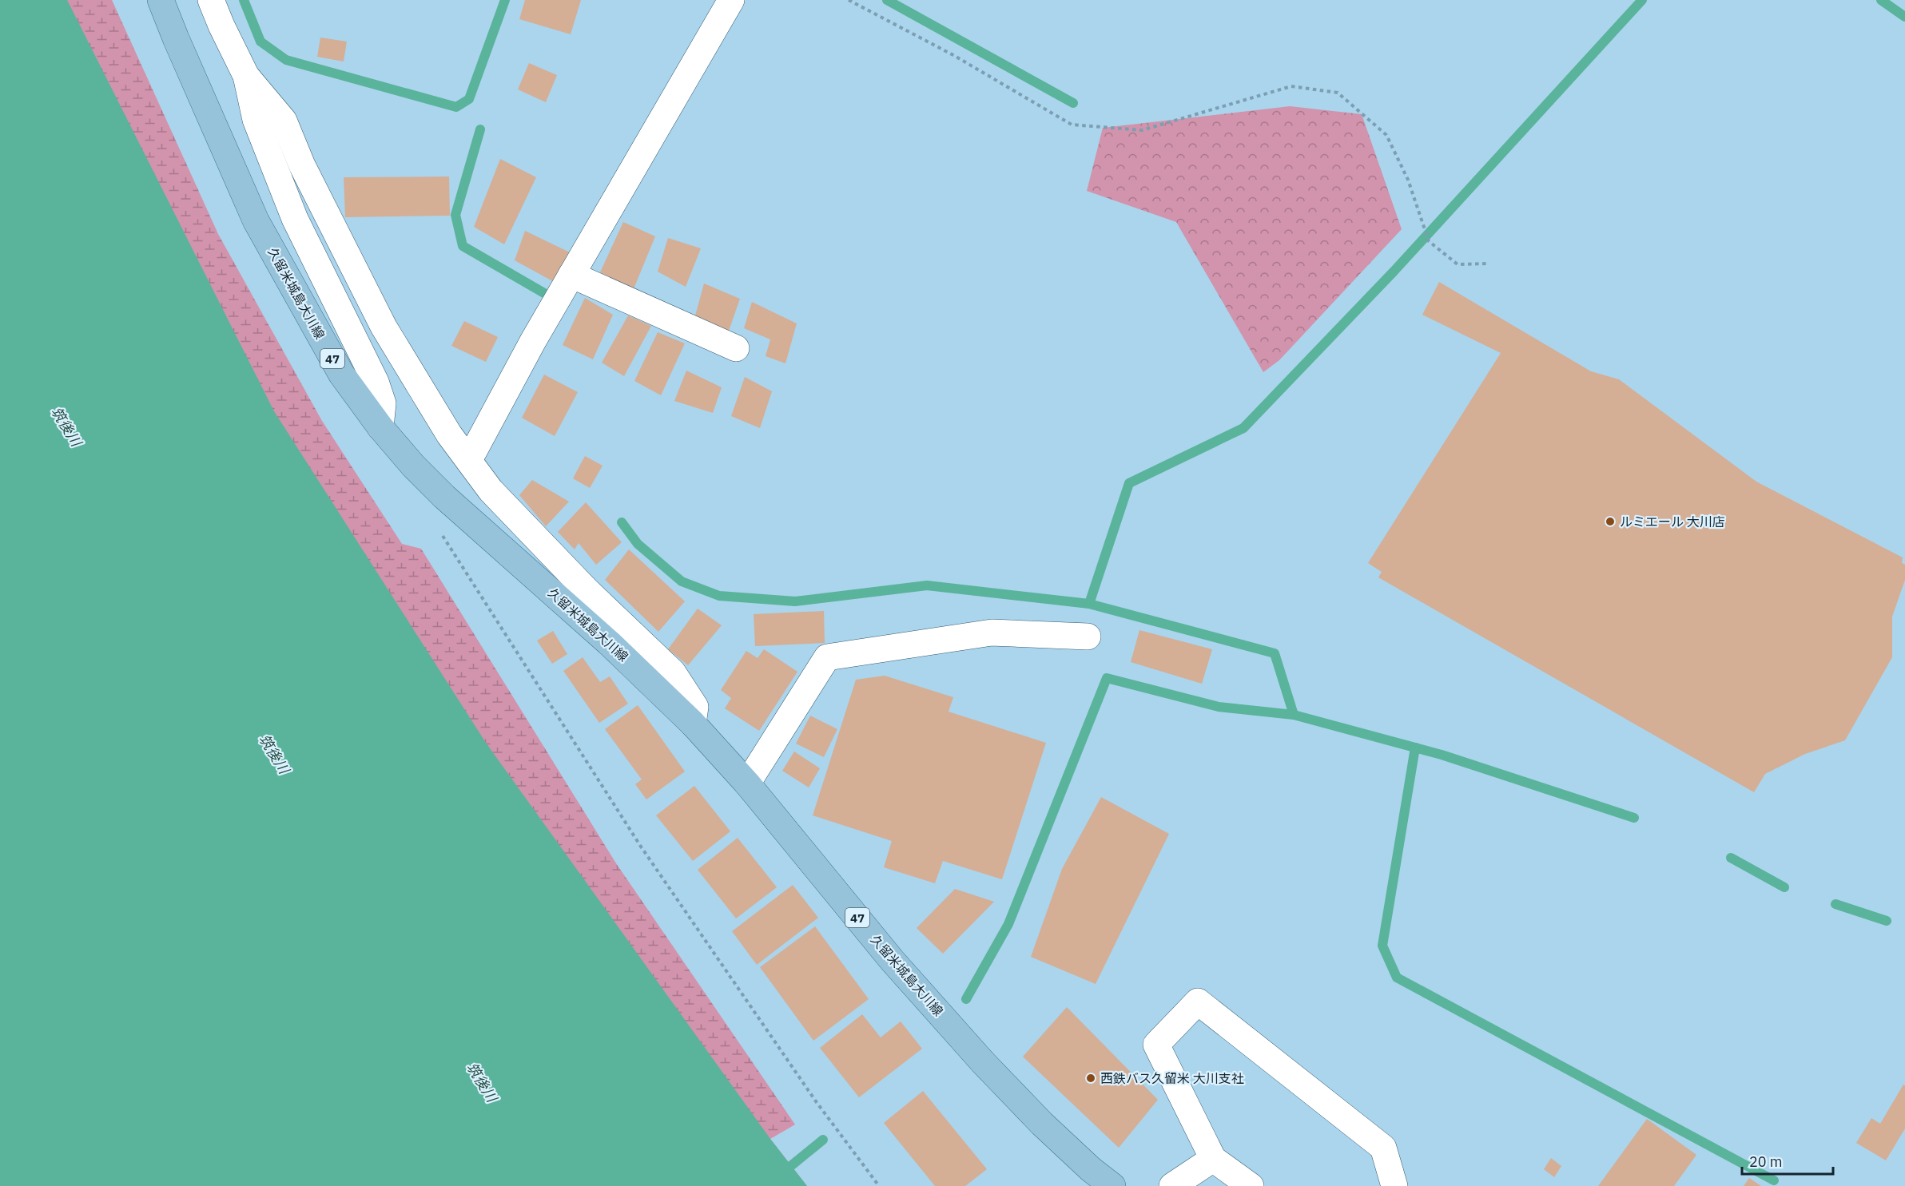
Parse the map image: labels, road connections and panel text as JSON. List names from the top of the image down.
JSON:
{
  "streets": {
    "main road": ["久留米城島大川線", "47"]
  },
  "water": ["筑後川"],
  "places": ["ルミエール 大川店", "西鉄バス久留米 大川支社"],
  "scale_bar": "20 m"
}
